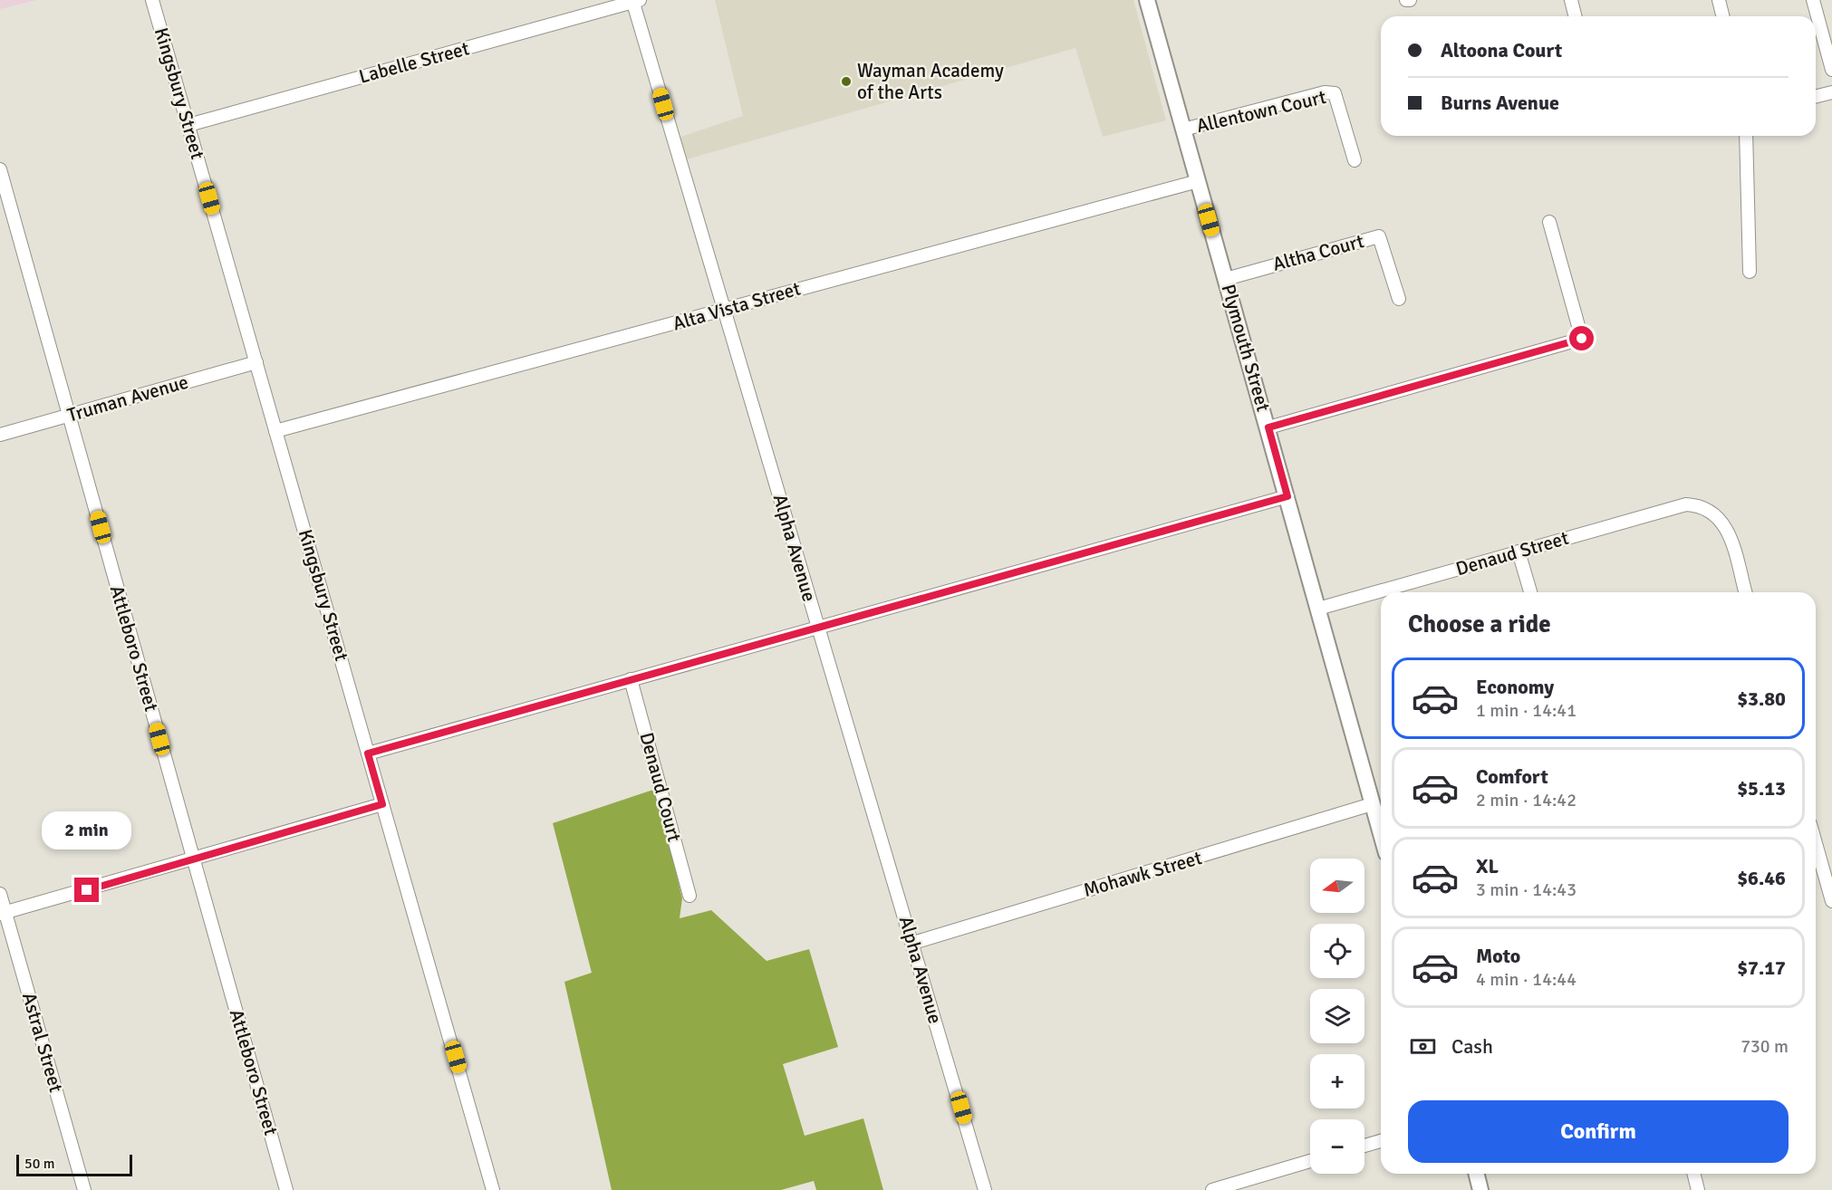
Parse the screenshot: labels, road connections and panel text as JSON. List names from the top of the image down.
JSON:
{
  "streets": {
    "street": [
      "Labelle Street",
      "Kingsbury Street",
      "Allentown Court",
      "Altha Court",
      "Alta Vista Street",
      "Plymouth Street",
      "Truman Avenue",
      "Alpha Avenue",
      "Denaud Street",
      "Attleboro Street",
      "Denaud Court",
      "Mohawk Street",
      "Astral Street"
    ]
  },
  "crossings": [
    ["Labelle Street", "Kingsbury Street"],
    ["Labelle Street", "Alpha Avenue"],
    ["Kingsbury Street", "Alta Vista Street"],
    ["Kingsbury Street", "Truman Avenue"],
    ["Allentown Court", "Plymouth Street"],
    ["Altha Court", "Plymouth Street"],
    ["Alta Vista Street", "Plymouth Street"],
    ["Alta Vista Street", "Alpha Avenue"],
    ["Plymouth Street", "Denaud Street"],
    ["Plymouth Street", "Mohawk Street"],
    ["Truman Avenue", "Attleboro Street"],
    ["Alpha Avenue", "Mohawk Street"]
  ],
  "places": ["Wayman Academy of the Arts"],
  "scale_bar": "50 m",
  "north": "left",
  "page": {
    "banner": ["Altoona Court", "Burns Avenue"],
    "heading": "Choose a ride",
    "list": [
      {
        "name": "Economy",
        "note": "1 min · 14:41",
        "value": "$3.80"
      },
      {
        "name": "Comfort",
        "note": "2 min · 14:42",
        "value": "$5.13"
      },
      {
        "name": "XL",
        "note": "3 min · 14:43",
        "value": "$6.46"
      },
      {
        "name": "Moto",
        "note": "4 min · 14:44",
        "value": "$7.17"
      }
    ],
    "bubble": "2 min",
    "map_buttons": ["+", "−"],
    "pay": ["Cash", "730 m"],
    "buttons": "Confirm",
    "scale": "50 m"
  }
}
